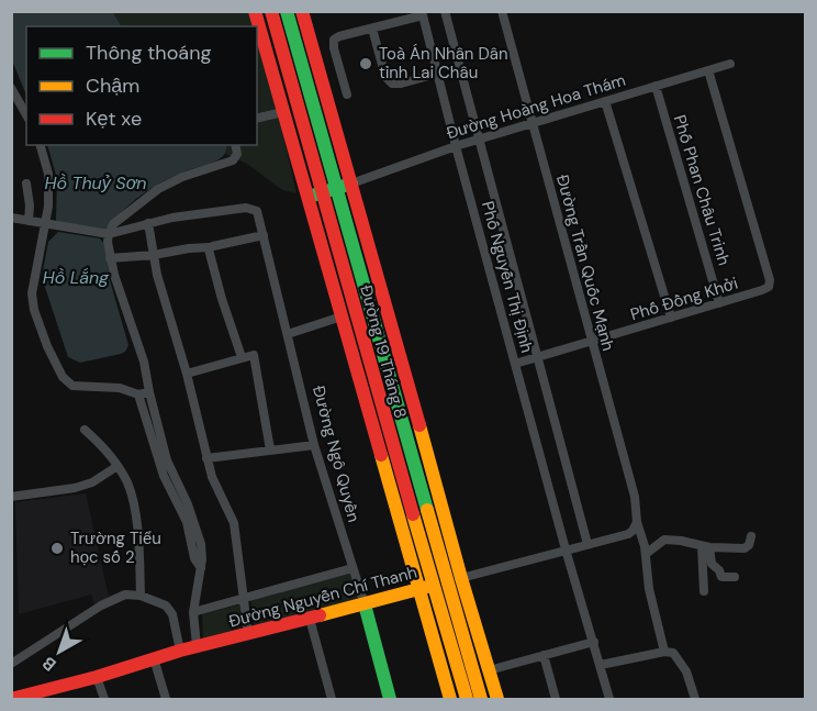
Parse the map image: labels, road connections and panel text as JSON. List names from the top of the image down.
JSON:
{
  "streets": {
    "main road": ["Đường 19 Tháng 8", "Đường Ngô Quyền", "Đường Nguyễn Chí Thanh"],
    "street": [
      "Đường Hoàng Hoa Thám",
      "Phố Phan Châu Trinh",
      "Đường Trần Quốc Mạnh",
      "Phố Nguyễn Thị Định",
      "Phố Đồng Khởi"
    ]
  },
  "crossings": [
    ["Đường Hoàng Hoa Thám", "Phố Phan Châu Trinh"],
    ["Đường Hoàng Hoa Thám", "Đường Trần Quốc Mạnh"],
    ["Đường Hoàng Hoa Thám", "Phố Nguyễn Thị Định"],
    ["Đường Hoàng Hoa Thám", "Phố Đồng Khởi"],
    ["Đường Hoàng Hoa Thám", "Đường 19 Tháng 8"],
    ["Phố Phan Châu Trinh", "Phố Đồng Khởi"],
    ["Đường Trần Quốc Mạnh", "Phố Đồng Khởi"],
    ["Đường Trần Quốc Mạnh", "Đường Nguyễn Chí Thanh"],
    ["Phố Nguyễn Thị Định", "Phố Đồng Khởi"],
    ["Phố Nguyễn Thị Định", "Đường Nguyễn Chí Thanh"],
    ["Đường 19 Tháng 8", "Đường Nguyễn Chí Thanh"],
    ["Đường Ngô Quyền", "Đường Nguyễn Chí Thanh"]
  ],
  "water": ["Hồ Thuỷ Sơn", "Hồ Lắng"],
  "places": ["Toà Án Nhân Dân tỉnh Lai Châu", "Trường Tiểu học số 2"],
  "legend": ["Thông thoáng", "Chậm", "Kẹt xe"],
  "north": "bottom left"
}
